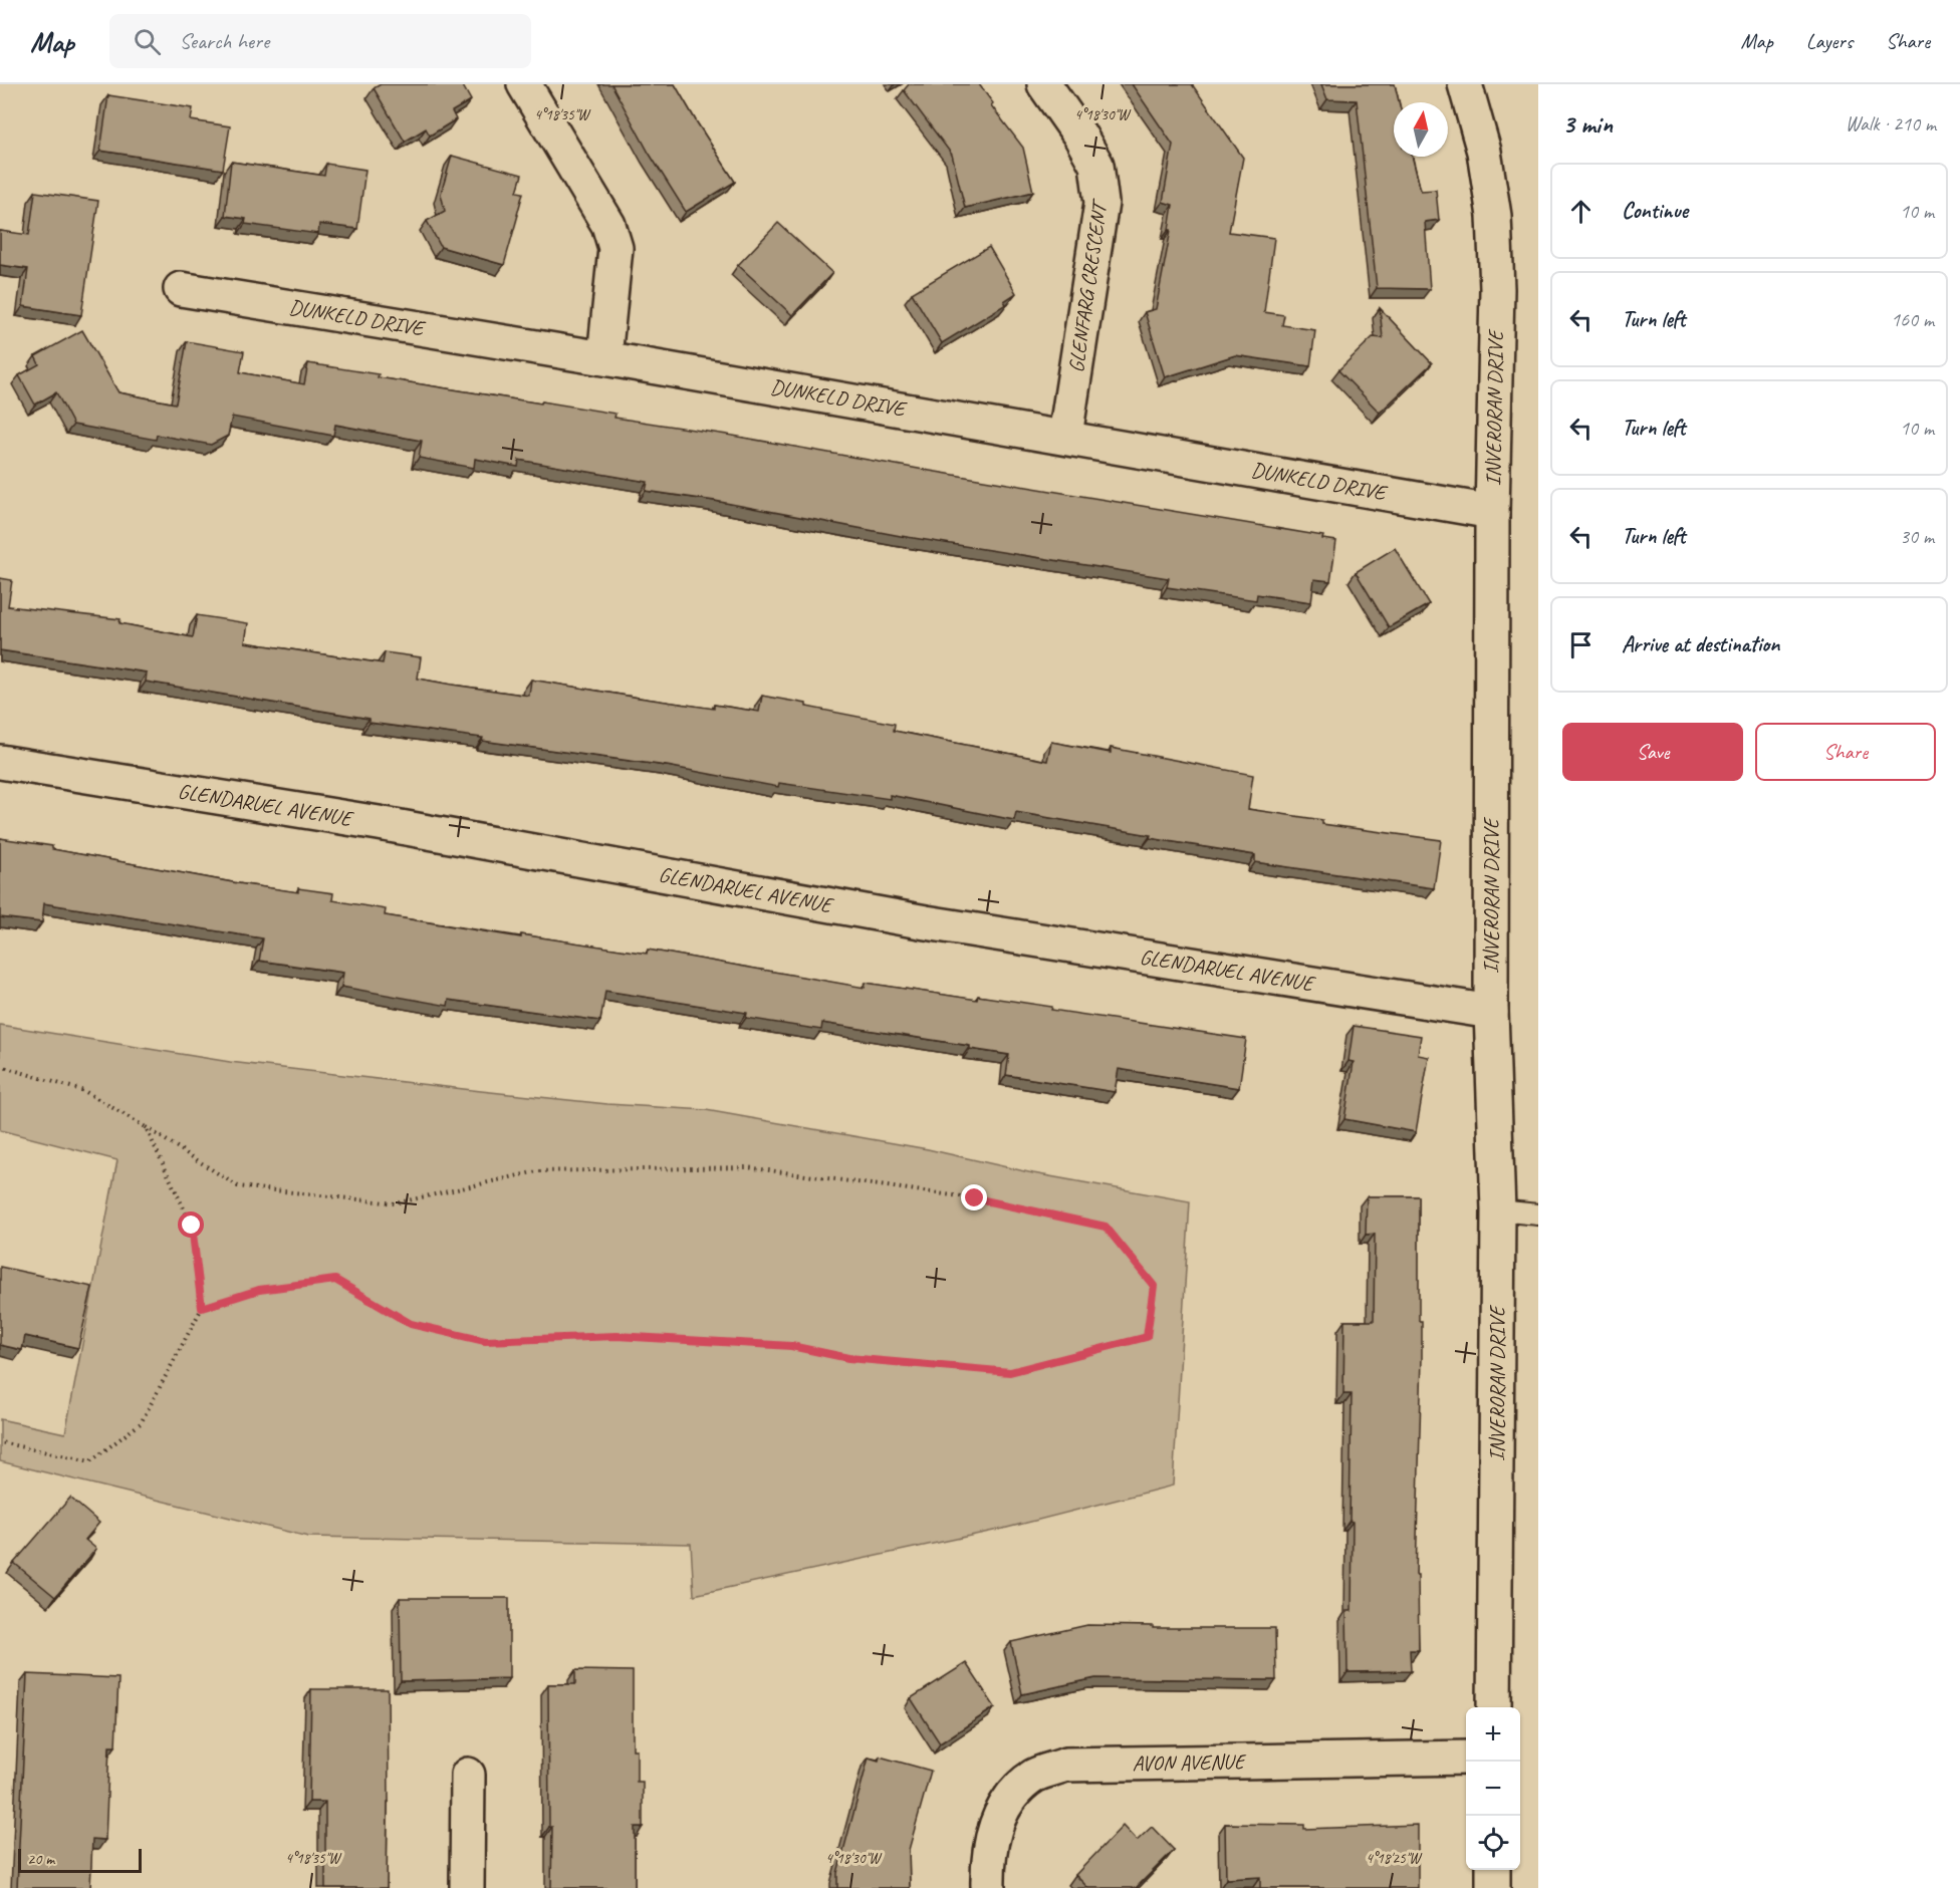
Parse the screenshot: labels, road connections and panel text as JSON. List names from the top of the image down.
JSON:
{
  "streets": {
    "street": [
      "GLENFARG CRESCENT",
      "DUNKELD DRIVE",
      "INVERORAN DRIVE",
      "GLENDARUEL AVENUE",
      "AVON AVENUE"
    ]
  },
  "crossings": [
    ["GLENFARG CRESCENT", "DUNKELD DRIVE"],
    ["DUNKELD DRIVE", "INVERORAN DRIVE"],
    ["INVERORAN DRIVE", "GLENDARUEL AVENUE"]
  ],
  "scale_bar": "20 m",
  "north": "top",
  "page": {
    "header": "Map",
    "search": "Search here",
    "nav": ["Map", "Layers", "Share"],
    "heading": ["3 min", "Walk · 210 m"],
    "list": [
      ["Continue", "10 m"],
      ["Turn left", "160 m"],
      ["Turn left", "10 m"],
      ["Turn left", "30 m"],
      "Arrive at destination"
    ],
    "buttons": ["Save", "Share"],
    "map_buttons": ["+", "−"],
    "scale": "20 m"
  },
  "coordinates": ["4°18'35\"W", "4°18'30\"W", "4°18'25\"W"]
}
